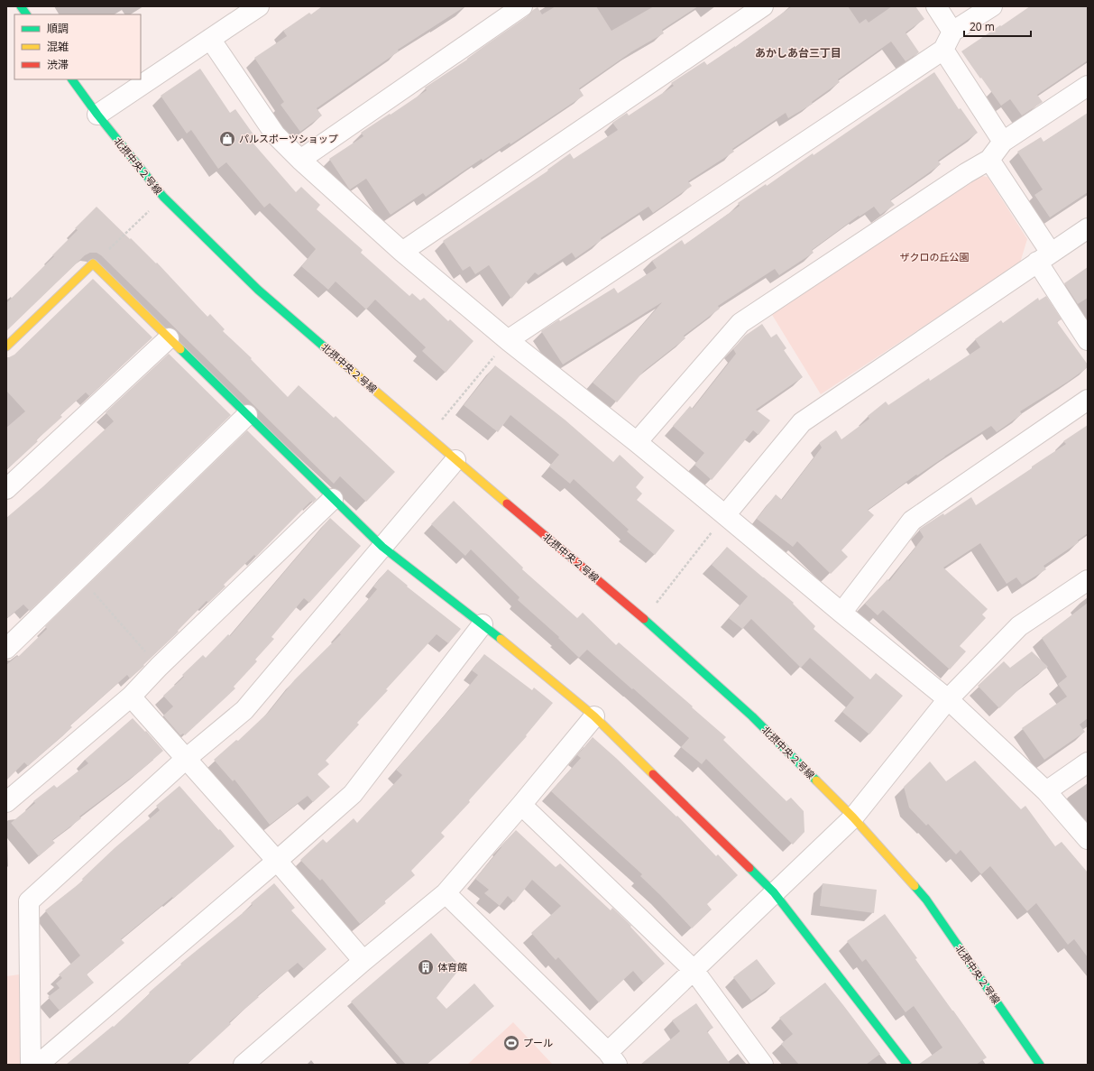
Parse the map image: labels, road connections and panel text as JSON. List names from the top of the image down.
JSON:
{
  "streets": {
    "street": ["北摂中央２号線"]
  },
  "districts": ["あかしあ台三丁目"],
  "parks": ["ザクロの丘公園"],
  "places": {
    "shop": ["パルスポーツショップ"],
    "building": ["体育館"],
    "sports": ["プール"]
  },
  "legend": ["順調", "混雑", "渋滞"],
  "scale_bar": "20 m"
}
